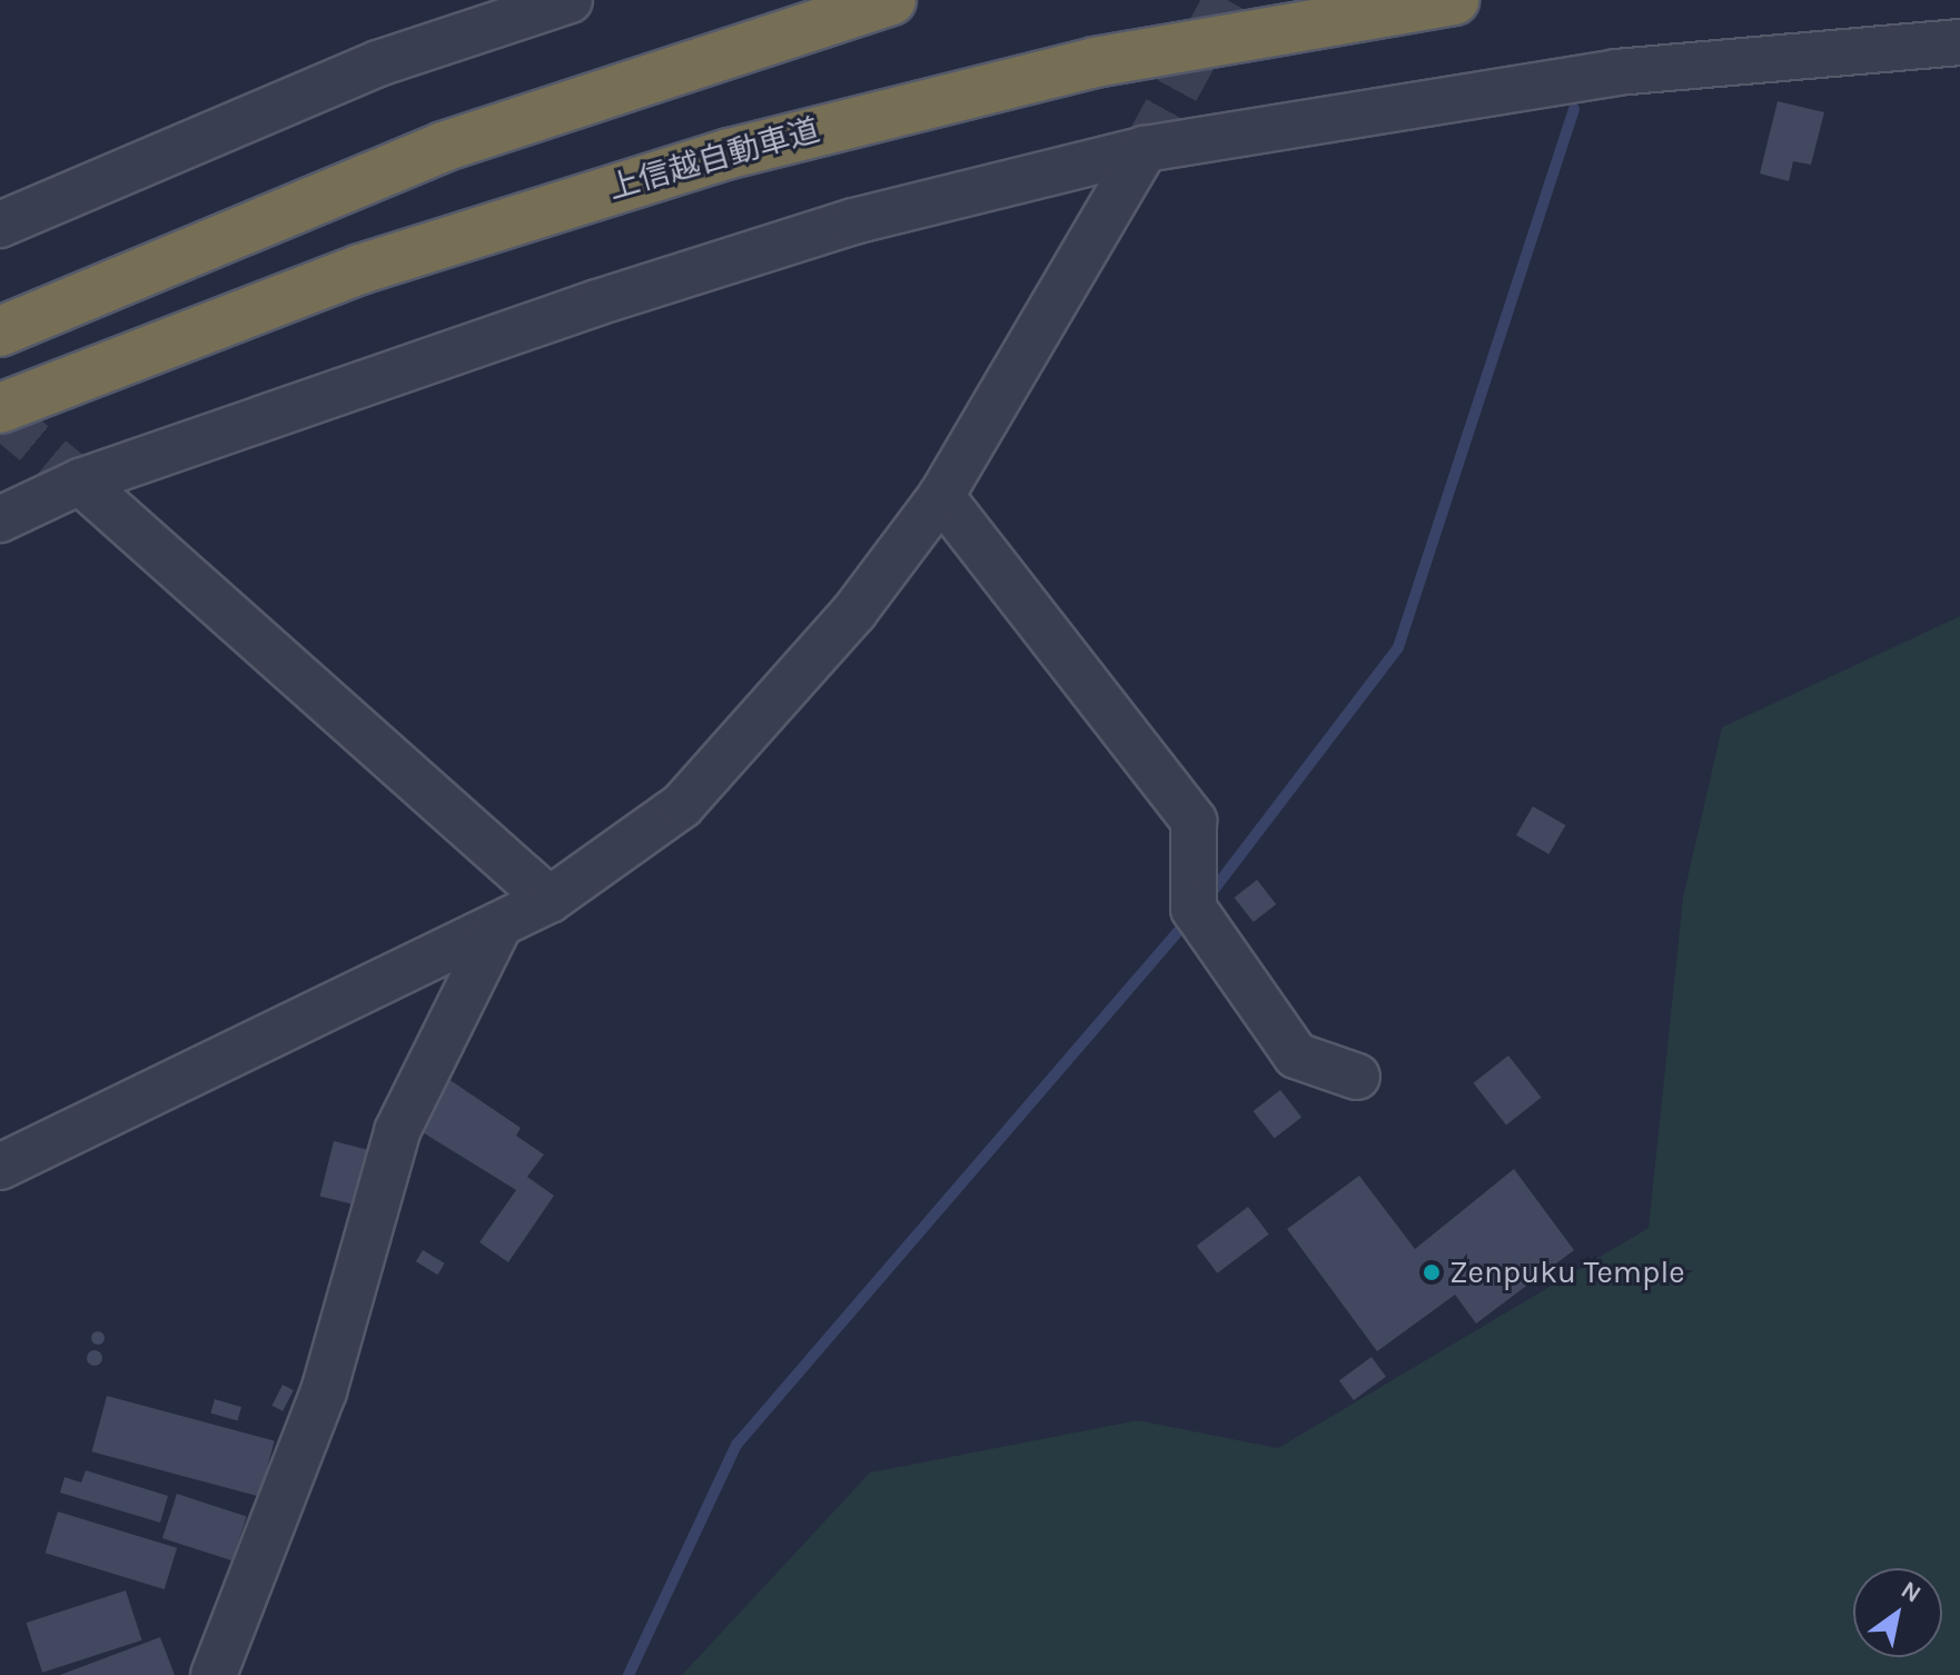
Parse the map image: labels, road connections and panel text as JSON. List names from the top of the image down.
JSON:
{
  "streets": {
    "highway": ["上信越自動車道"]
  },
  "places": ["Zenpuku Temple"],
  "north": "top right"
}
